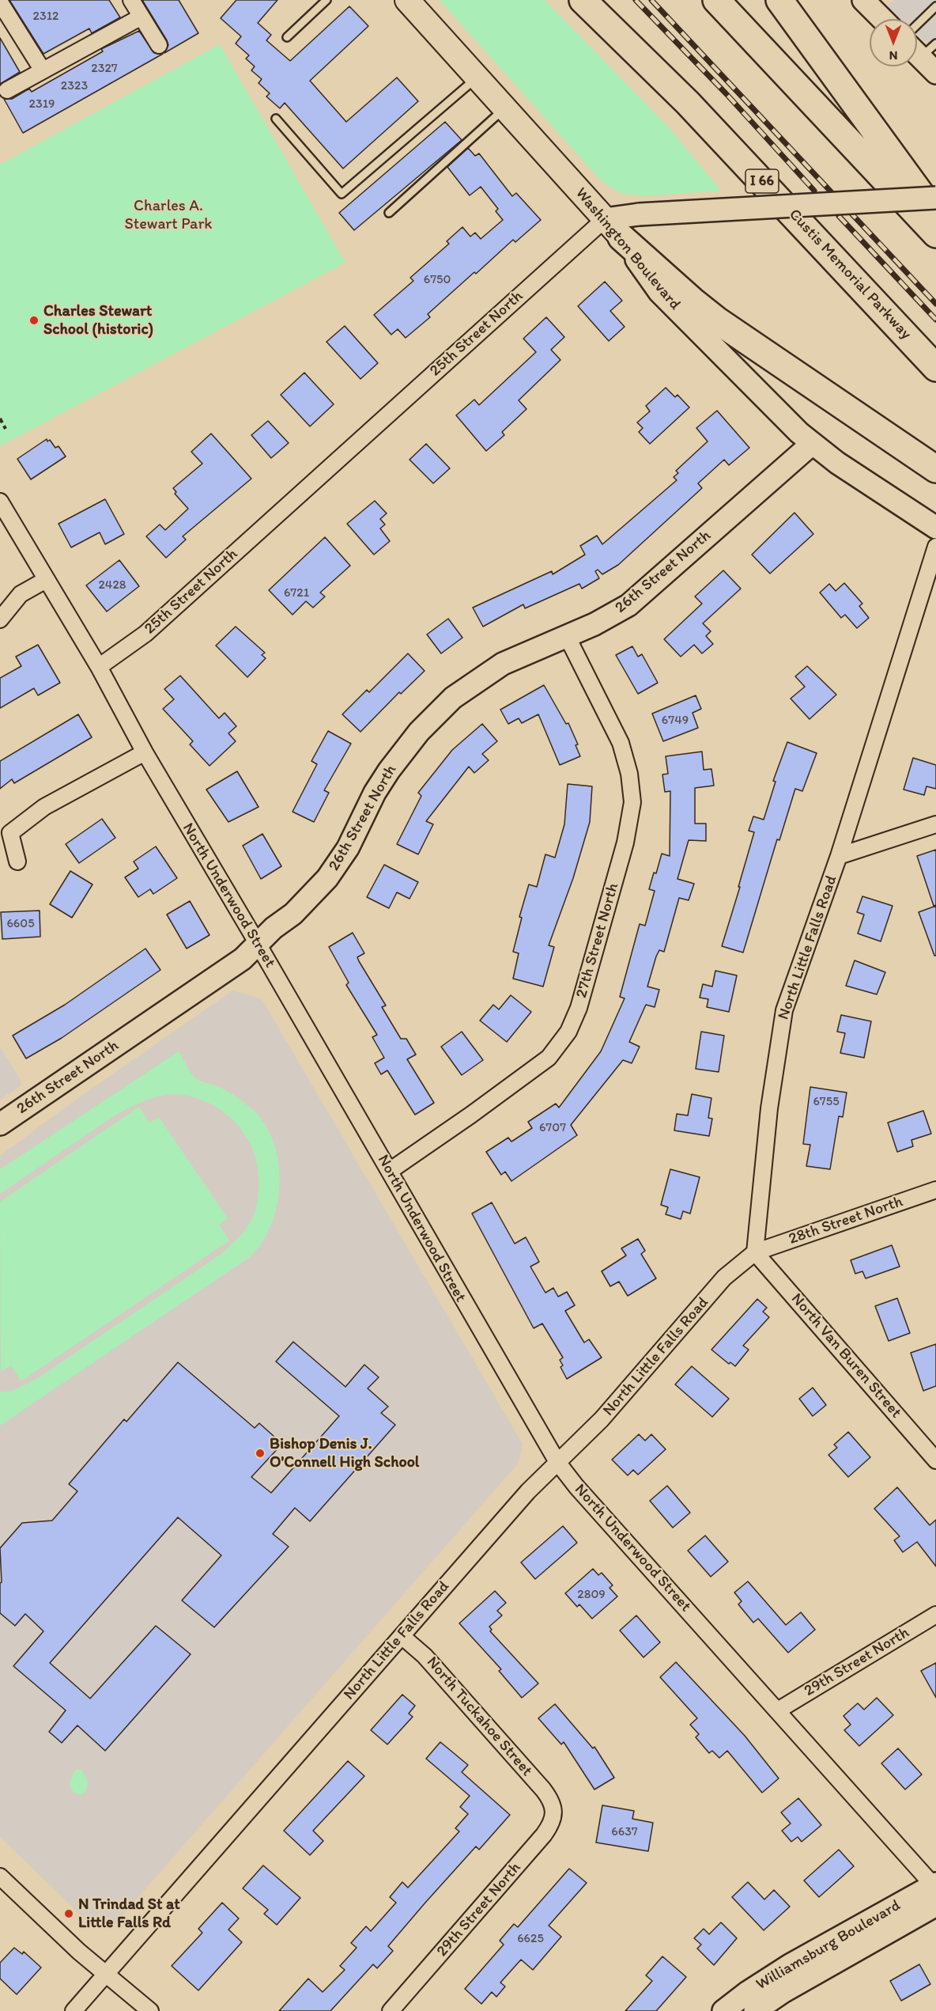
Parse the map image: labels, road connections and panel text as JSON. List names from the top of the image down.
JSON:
{
  "streets": {
    "highway": ["I 66", "Custis Memorial Parkway"],
    "main road": ["Washington Boulevard", "26th Street North", "Williamsburg Boulevard"],
    "street": [
      "25th Street North",
      "North Underwood Street",
      "27th Street North",
      "North Little Falls Road",
      "28th Street North",
      "North Van Buren Street",
      "29th Street North",
      "North Tuckahoe Street"
    ]
  },
  "crossings": [
    ["Washington Boulevard", "25th Street North"],
    ["Washington Boulevard", "26th Street North"],
    ["25th Street North", "North Underwood Street"],
    ["26th Street North", "North Underwood Street"],
    ["26th Street North", "27th Street North"],
    ["North Underwood Street", "27th Street North"],
    ["North Underwood Street", "North Little Falls Road"],
    ["North Underwood Street", "29th Street North"],
    ["North Underwood Street", "Williamsburg Boulevard"],
    ["North Little Falls Road", "28th Street North"],
    ["North Little Falls Road", "North Van Buren Street"],
    ["North Little Falls Road", "North Tuckahoe Street"],
    ["28th Street North", "North Van Buren Street"],
    ["29th Street North", "North Tuckahoe Street"]
  ],
  "parks": ["Charles A. Stewart Park"],
  "places": ["Charles Stewart School (historic)", "Bishop Denis J. O'Connell High School", "N Trindad St at Little Falls Rd"],
  "house_numbers": [
    "2312",
    "2327",
    "2323",
    "2319",
    "6750",
    "2428",
    "6721",
    "6749",
    "6605",
    "6755",
    "6707",
    "2809",
    "6637",
    "6625"
  ],
  "north": "bottom"
}
